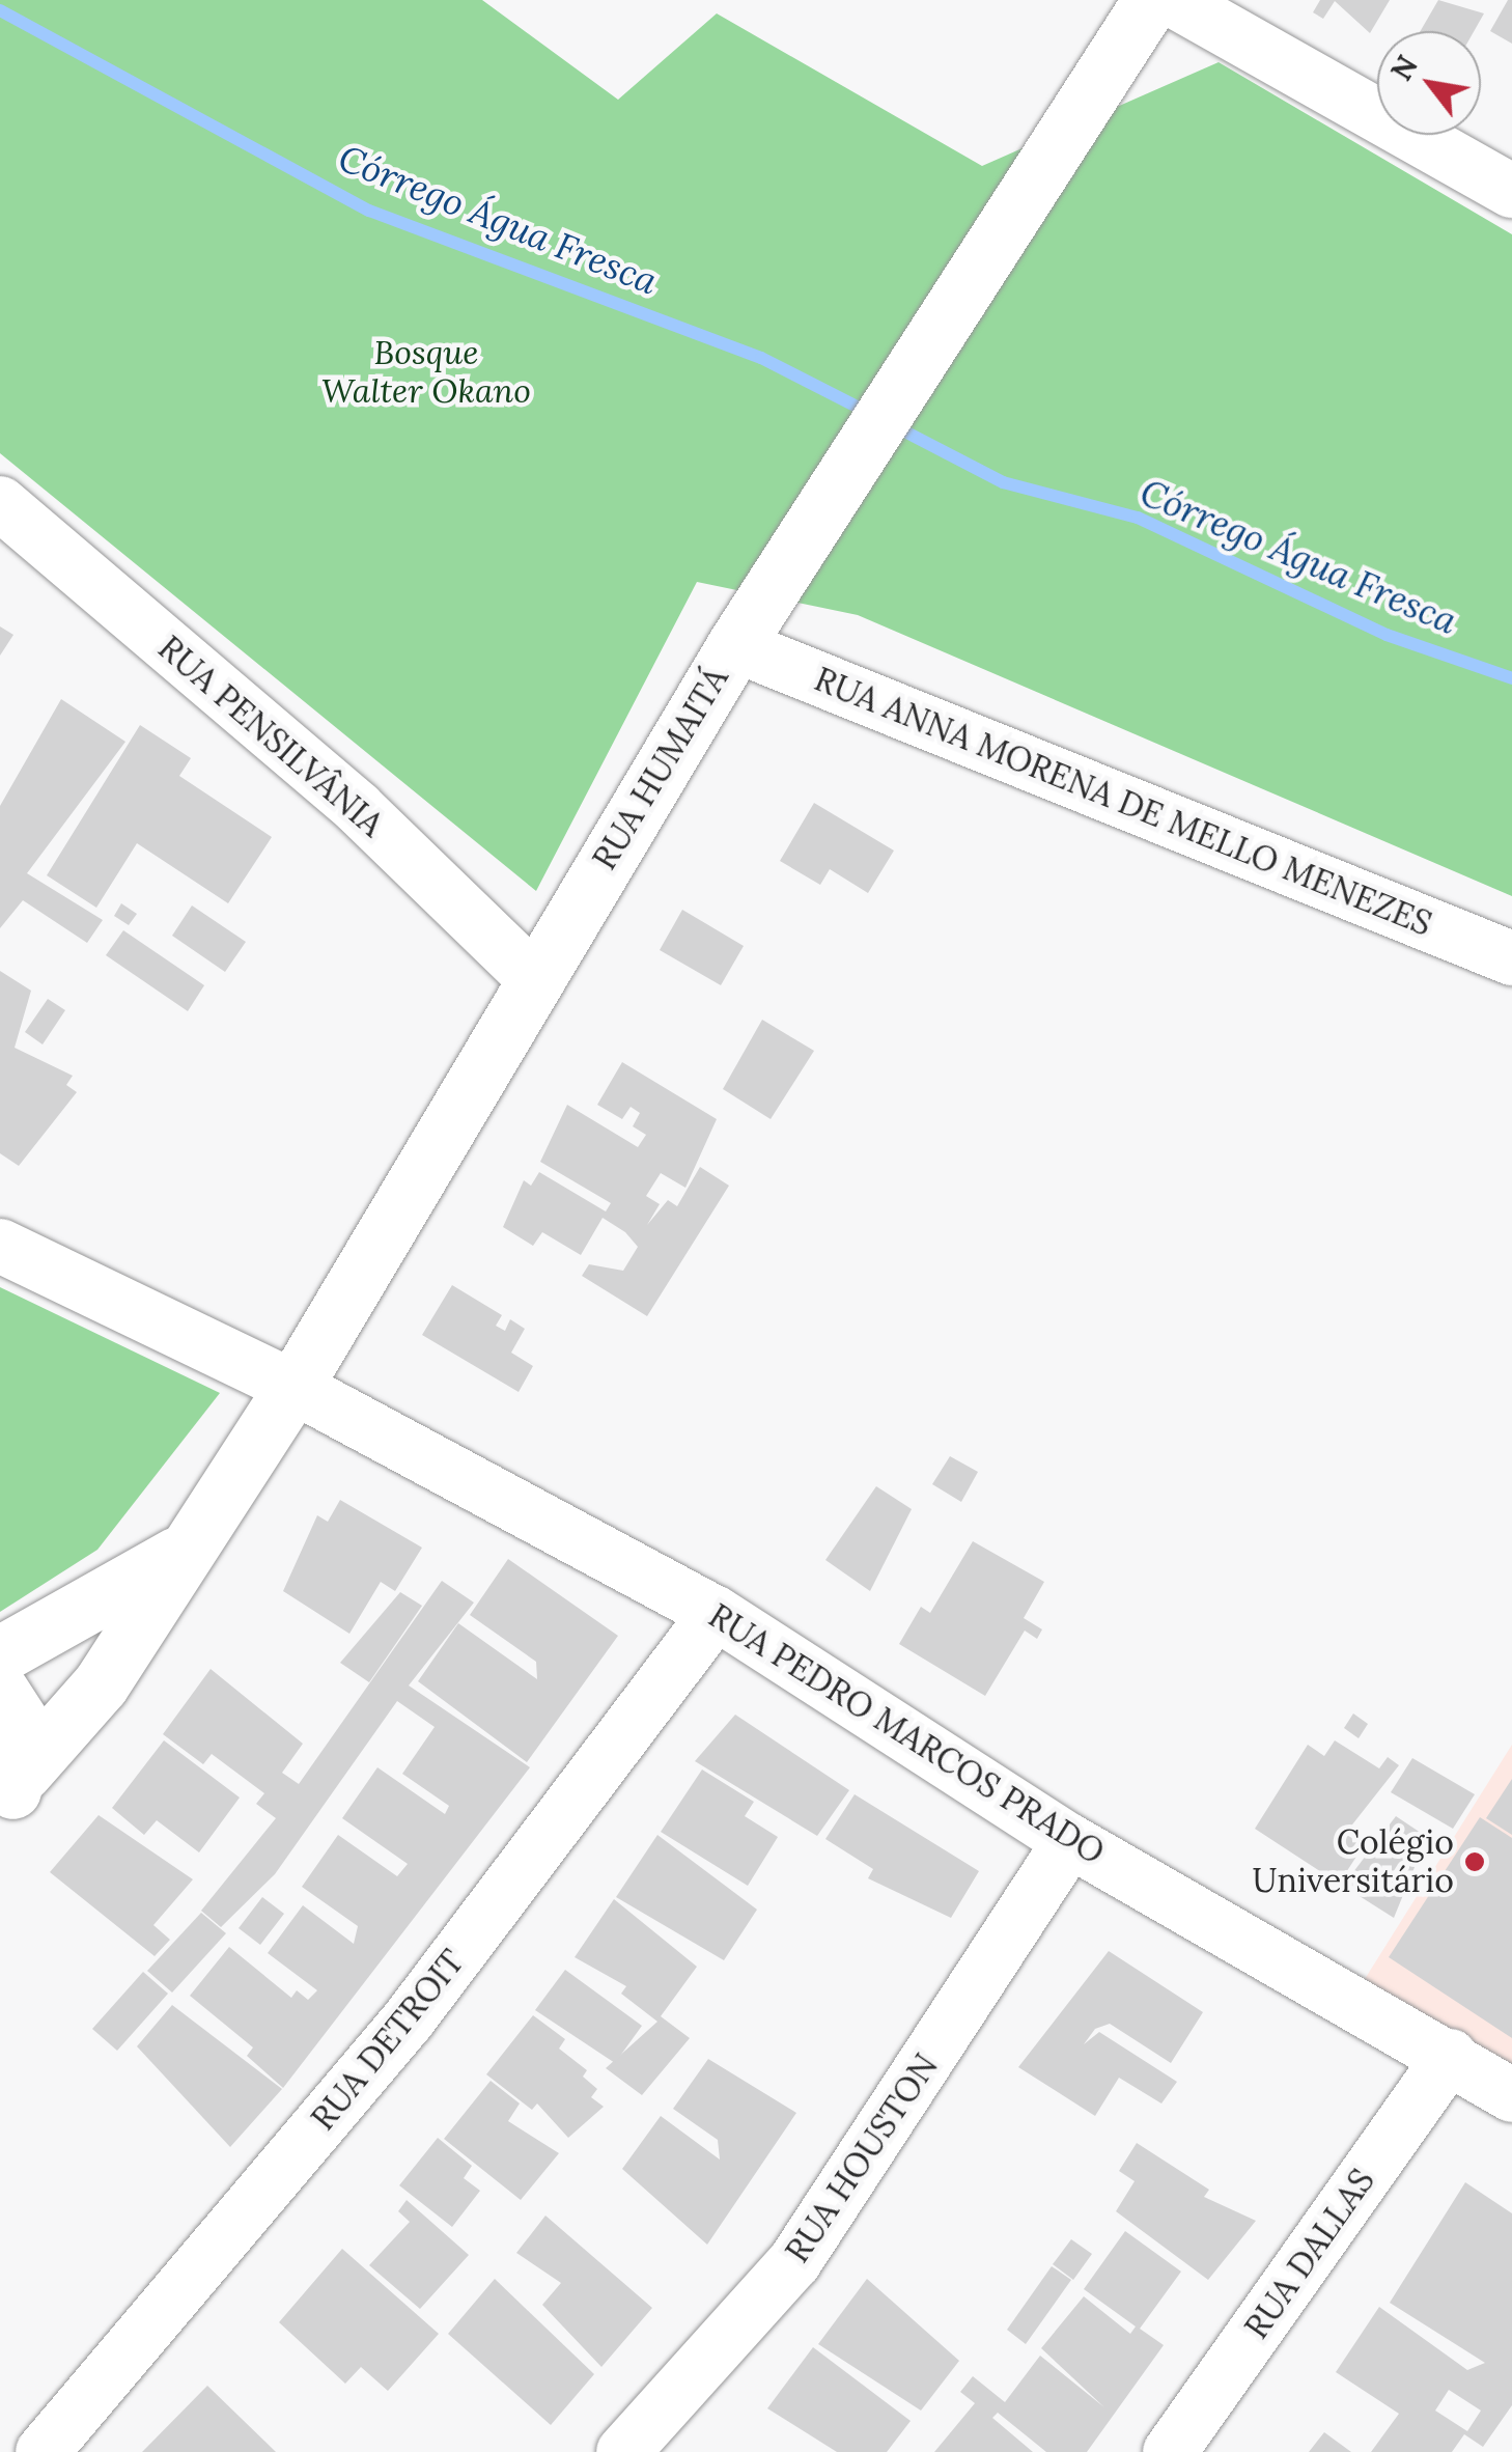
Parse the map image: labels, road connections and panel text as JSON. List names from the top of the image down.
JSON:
{
  "streets": {
    "main road": ["RUA HUMAITÁ"],
    "street": [
      "RUA PENSILVÂNIA",
      "RUA ANNA MORENA DE MELLO MENEZES",
      "RUA PEDRO MARCOS PRADO",
      "RUA DETROIT",
      "RUA HOUSTON",
      "RUA DALLAS"
    ]
  },
  "crossings": [
    ["RUA PENSILVÂNIA", "RUA HUMAITÁ"],
    ["RUA HUMAITÁ", "RUA ANNA MORENA DE MELLO MENEZES"],
    ["RUA HUMAITÁ", "RUA PEDRO MARCOS PRADO"],
    ["RUA PEDRO MARCOS PRADO", "RUA DETROIT"],
    ["RUA PEDRO MARCOS PRADO", "RUA HOUSTON"],
    ["RUA PEDRO MARCOS PRADO", "RUA DALLAS"]
  ],
  "water": ["Córrego Água Fresca"],
  "parks": ["Bosque Walter Okano"],
  "places": ["Colégio Universitário"],
  "north": "top left"
}
